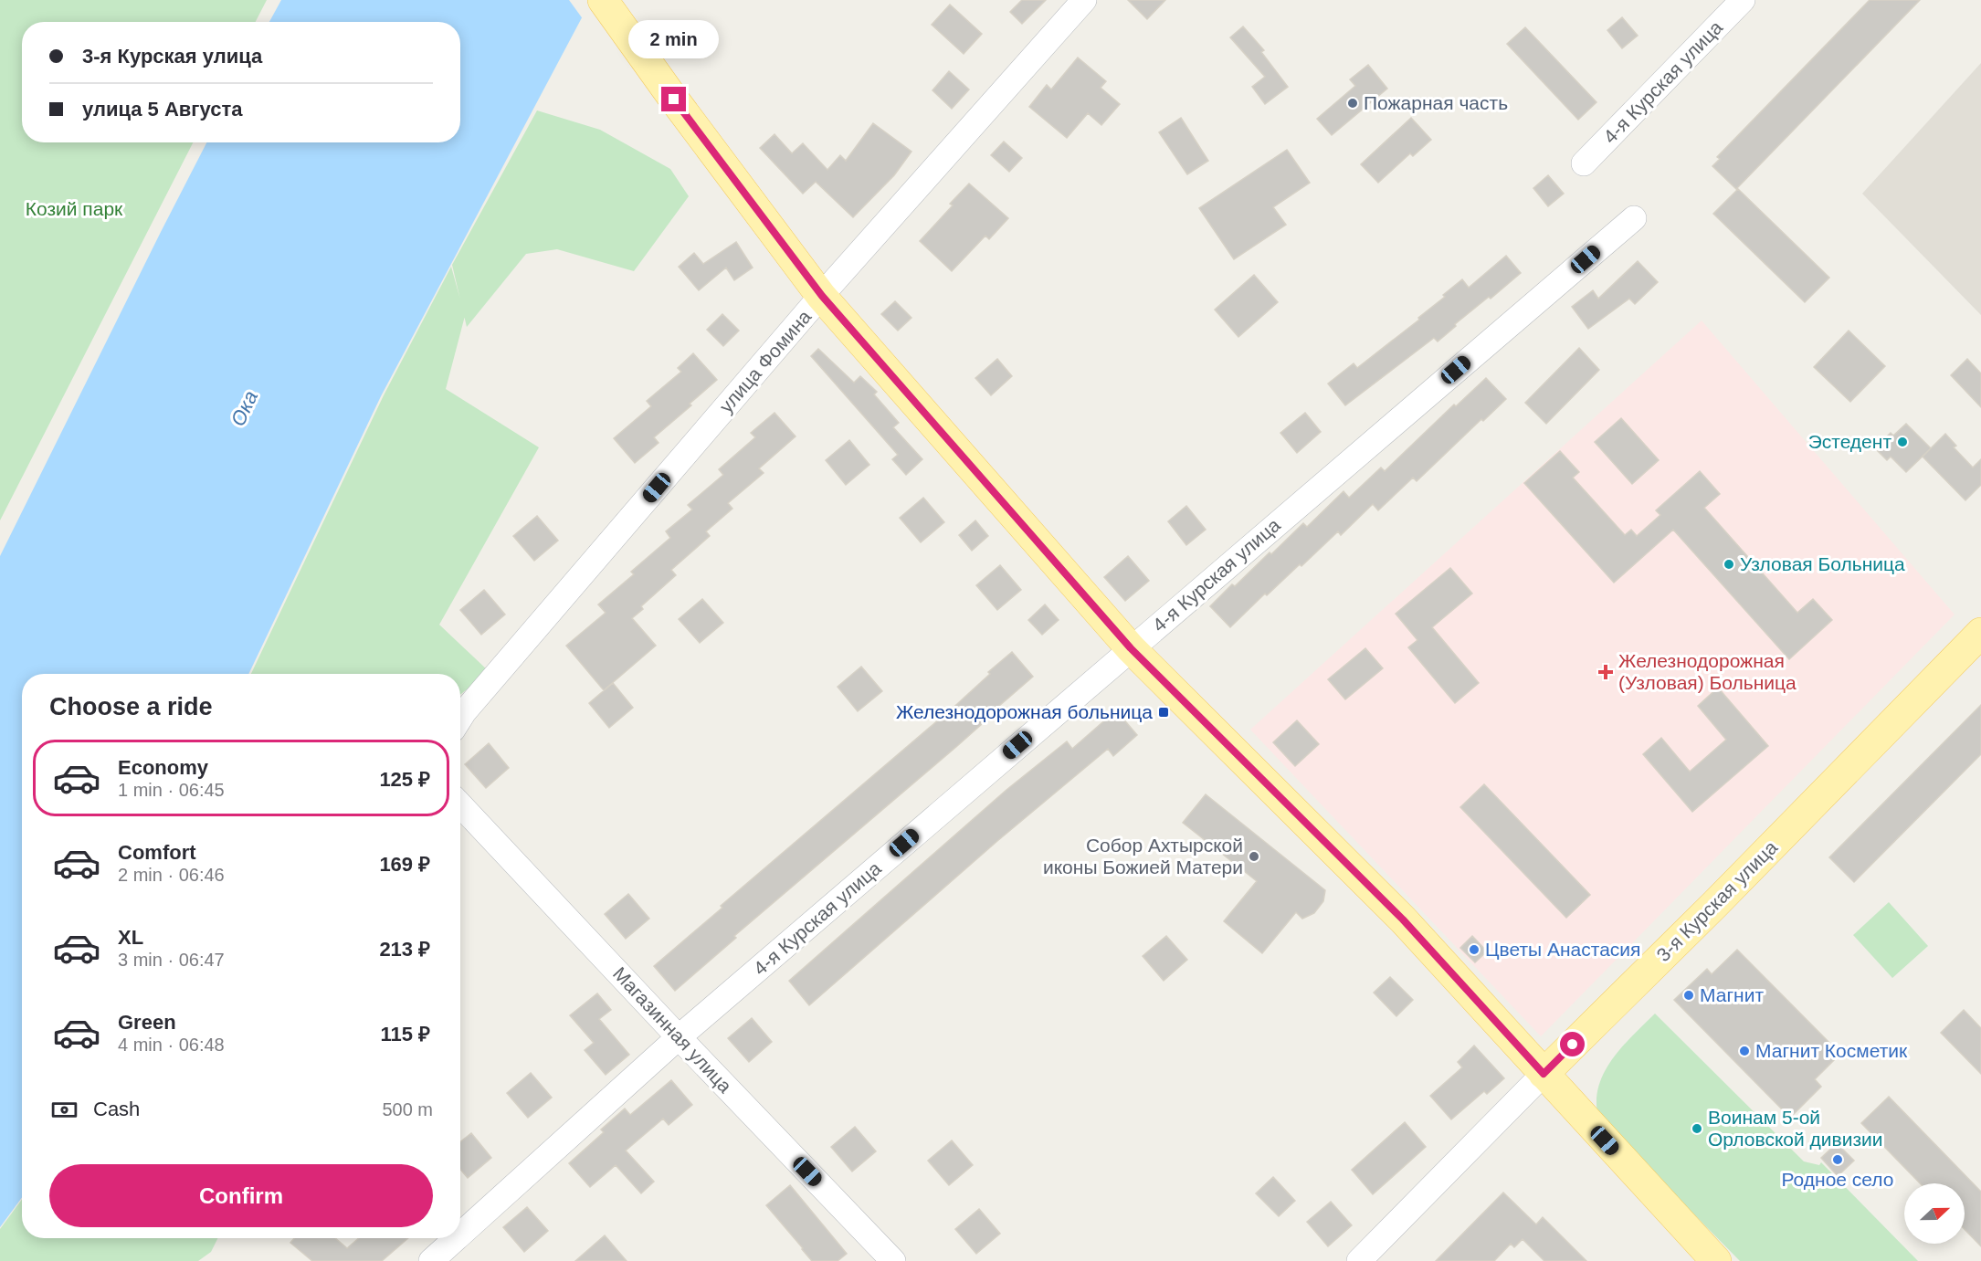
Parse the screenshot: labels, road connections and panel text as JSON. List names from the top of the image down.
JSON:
{
  "streets": {
    "main road": ["3-я Курская улица"],
    "street": ["4-я Курская улица", "улица Фомина", "Магазинная улица"]
  },
  "crossings": [
    ["4-я Курская улица", "Магазинная улица"]
  ],
  "water": ["Ока"],
  "parks": ["Козий парк"],
  "places": {
    "other": [
      "Пожарная часть",
      "Эстедент",
      "Узловая Больница",
      "Собор Ахтырской иконы Божией Матери",
      "Цветы Анастасия",
      "Магнит",
      "Магнит Косметик",
      "Воинам 5-ой Орловской дивизии",
      "Родное село"
    ],
    "health": ["Железнодорожная (Узловая) Больница"],
    "transit": ["Железнодорожная больница"]
  },
  "north": "right",
  "page": {
    "bubble": "2 min",
    "banner": ["3-я Курская улица", "улица 5 Августа"],
    "heading": "Choose a ride",
    "list": [
      {
        "name": "Economy",
        "note": "1 min · 06:45",
        "value": "125 ₽"
      },
      {
        "name": "Comfort",
        "note": "2 min · 06:46",
        "value": "169 ₽"
      },
      {
        "name": "XL",
        "note": "3 min · 06:47",
        "value": "213 ₽"
      },
      {
        "name": "Green",
        "note": "4 min · 06:48",
        "value": "115 ₽"
      }
    ],
    "pay": ["Cash", "500 m"],
    "buttons": "Confirm"
  }
}
